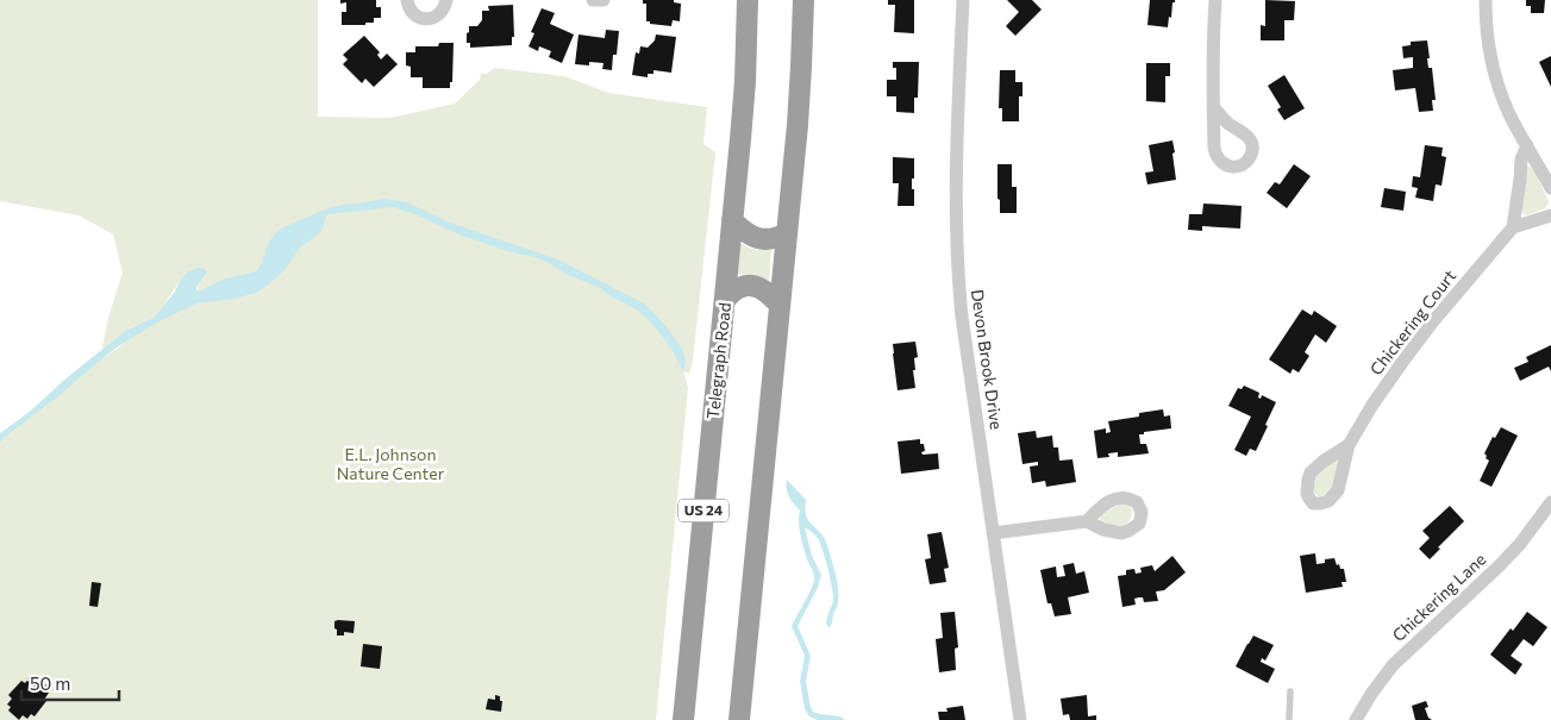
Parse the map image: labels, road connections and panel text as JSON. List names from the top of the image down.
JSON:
{
  "streets": {
    "highway": ["Telegraph Road", "US 24"],
    "street": ["Chickering Court", "Devon Brook Drive", "Chickering Lane"]
  },
  "parks": ["E.L. Johnson Nature Center"],
  "scale_bar": "50 m"
}
